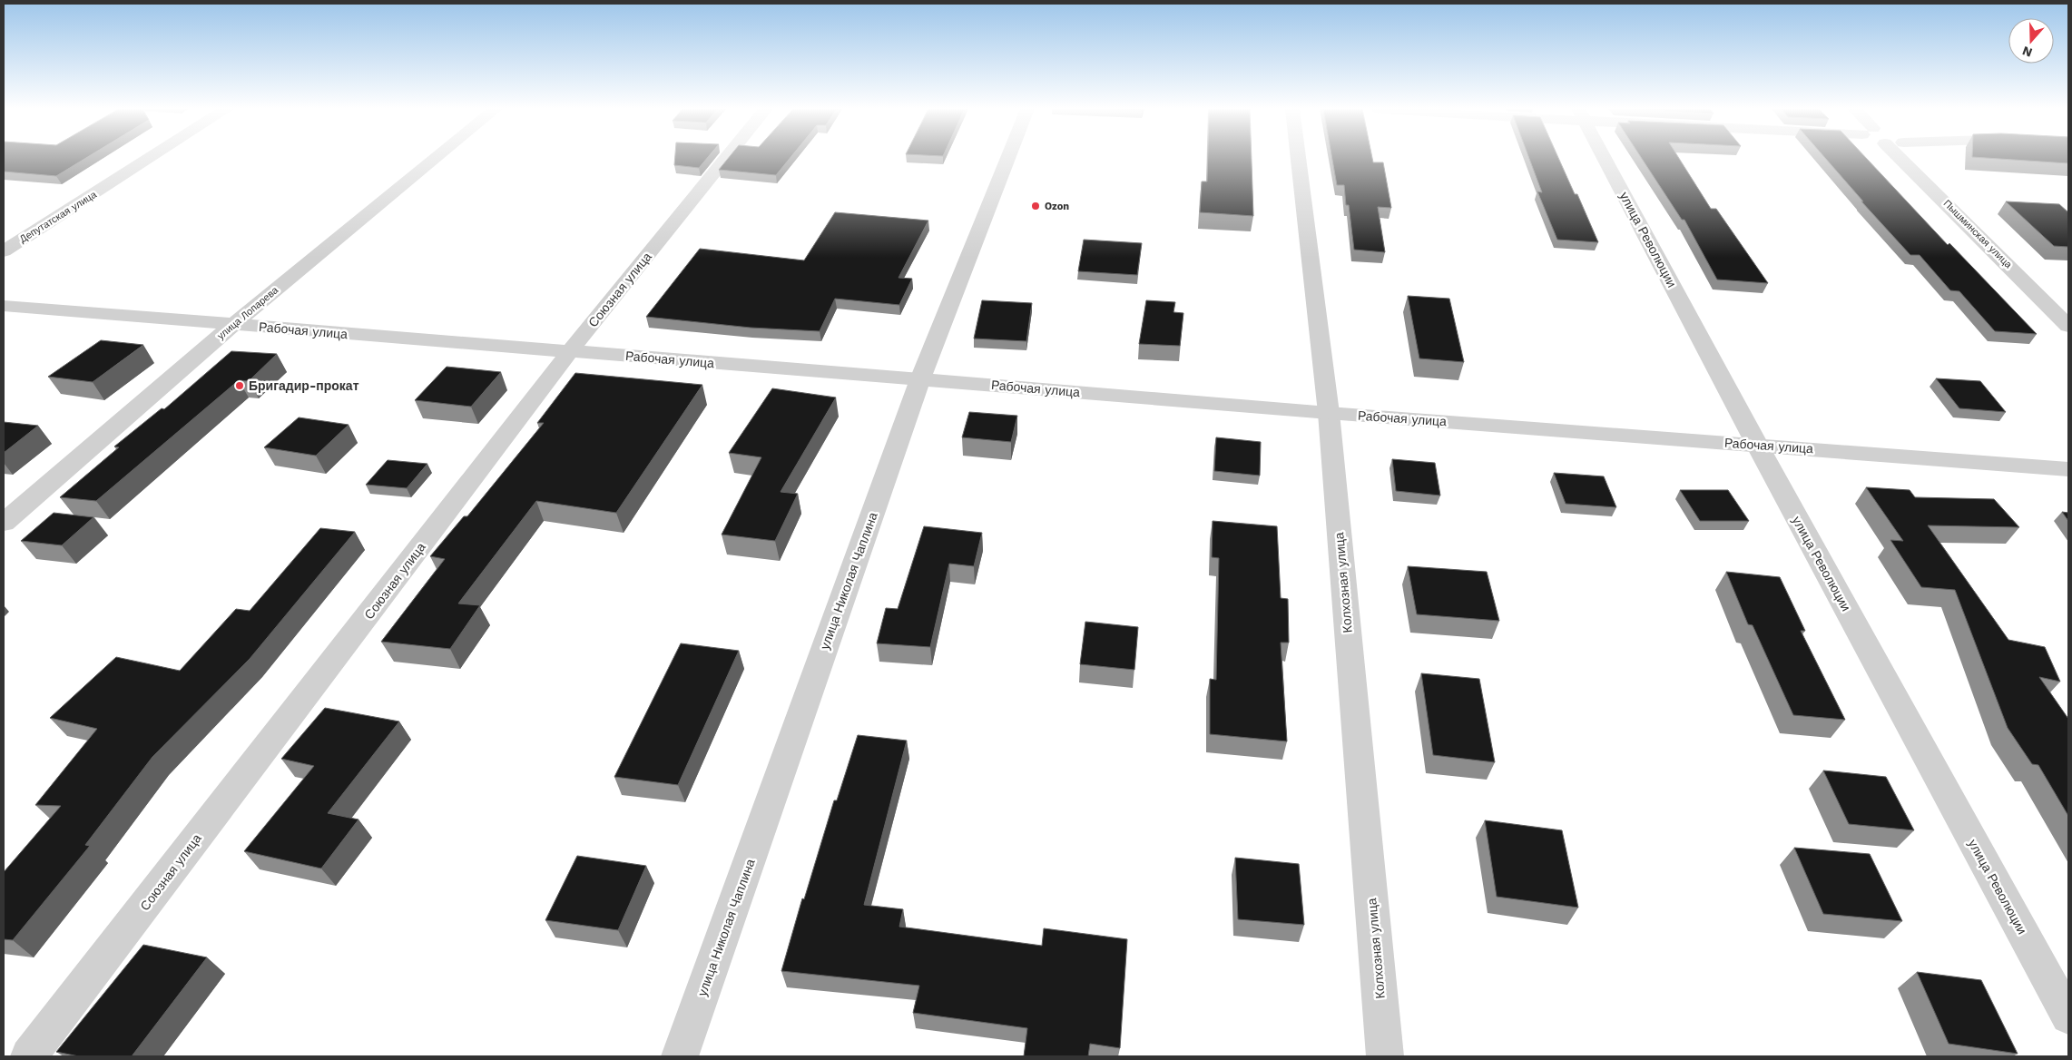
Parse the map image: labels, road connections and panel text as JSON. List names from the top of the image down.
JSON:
{
  "streets": {
    "street": [
      "Депутатская улица",
      "Пышминская улица",
      "улица Революции",
      "Союзная улица",
      "улица Лопарева",
      "Рабочая улица",
      "улица Николая Чаплина",
      "Колхозная улица"
    ]
  },
  "crossings": [
    ["улица Революции", "Рабочая улица"],
    ["Союзная улица", "Рабочая улица"],
    ["улица Лопарева", "Рабочая улица"],
    ["Рабочая улица", "улица Николая Чаплина"],
    ["Рабочая улица", "Колхозная улица"]
  ],
  "places": ["Ozon", "Бригадир-прокат"],
  "north": "bottom"
}
